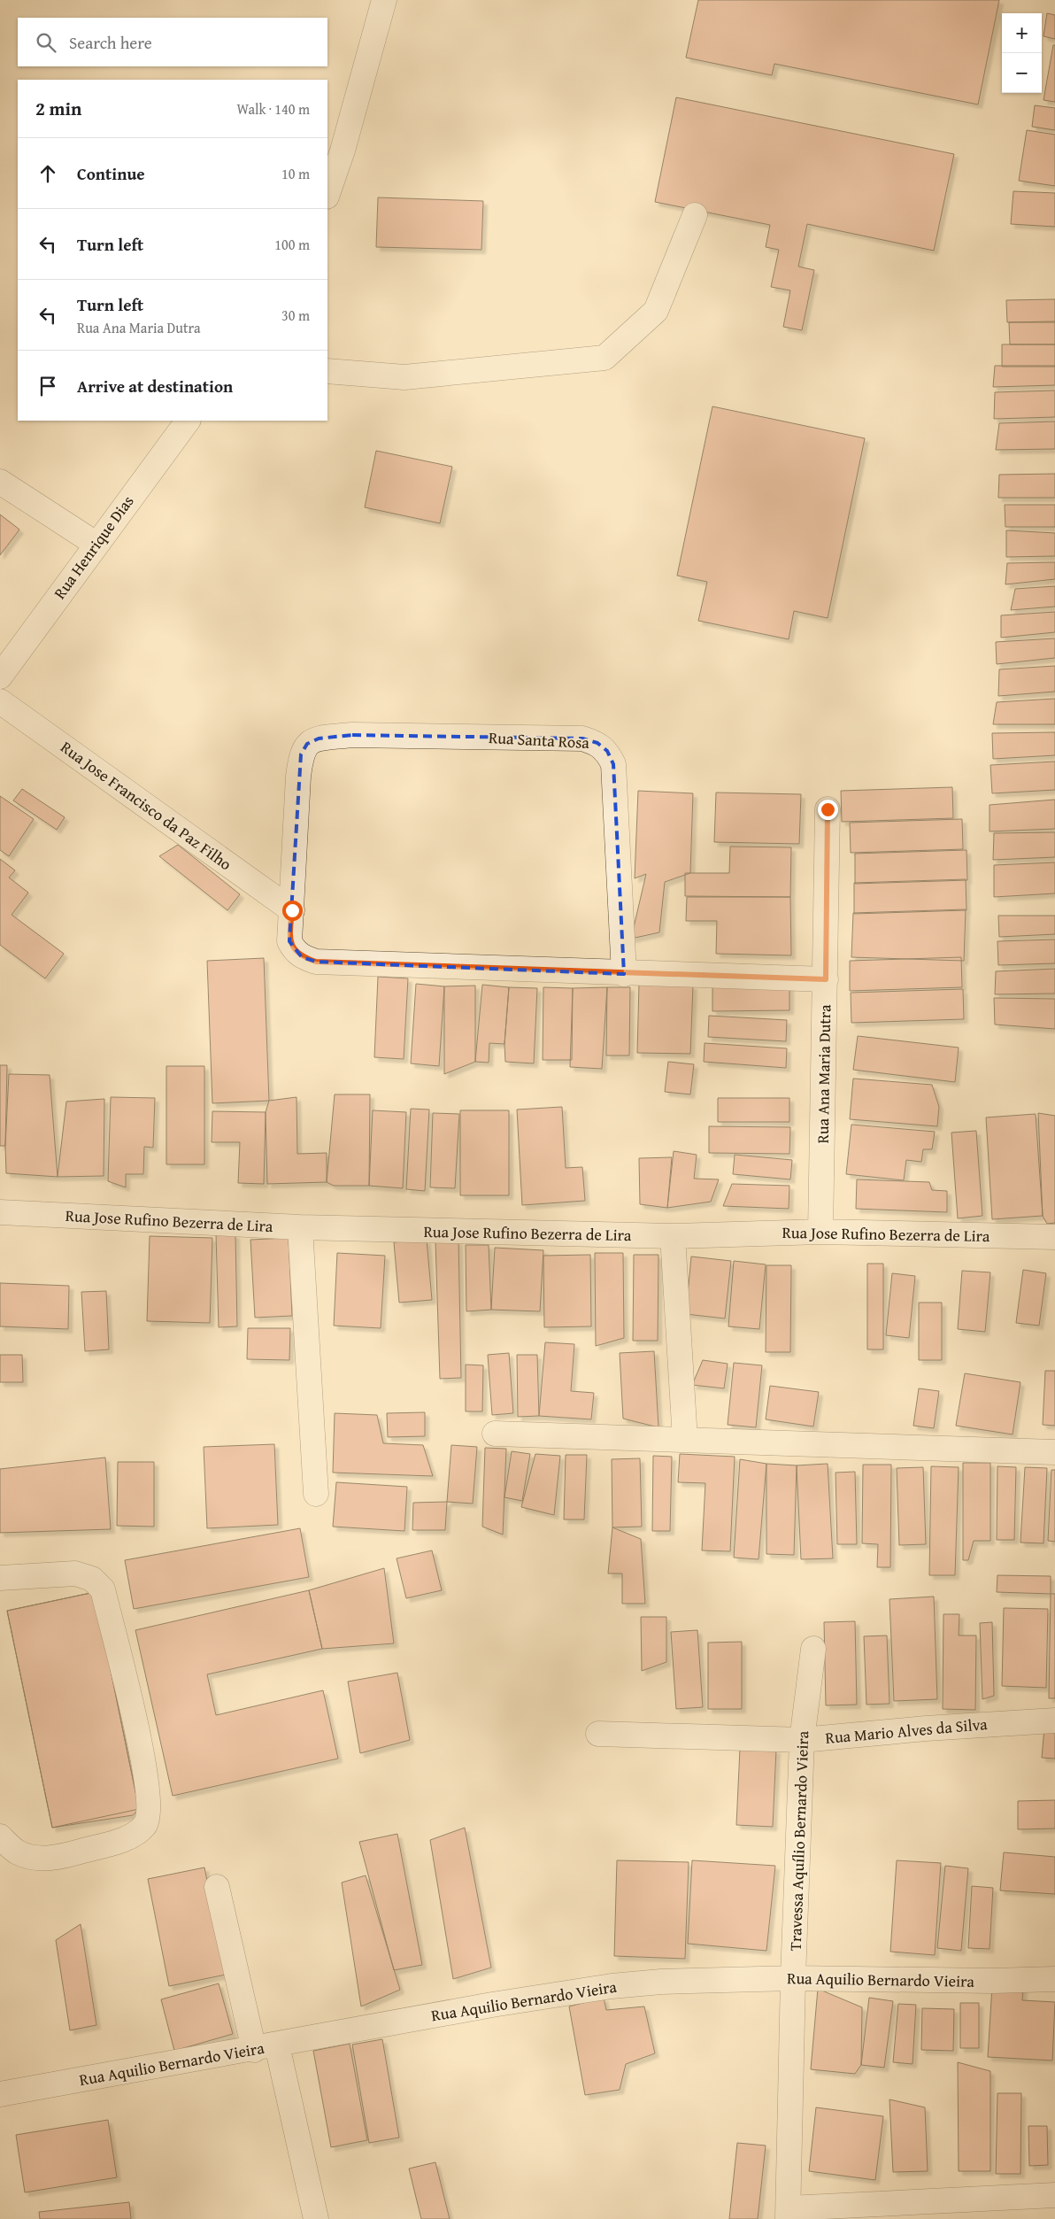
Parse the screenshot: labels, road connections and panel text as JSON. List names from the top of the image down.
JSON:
{
  "streets": {
    "street": [
      "Rua Henrique Dias",
      "Rua Santa Rosa",
      "Rua Jose Francisco da Paz Filho",
      "Rua Ana Maria Dutra",
      "Rua Jose Rufino Bezerra de Lira",
      "Rua Mario Alves da Silva",
      "Travessa Aquílio Bernardo Vieira",
      "Rua Aquilio Bernardo Vieira"
    ]
  },
  "crossings": [
    ["Rua Santa Rosa", "Rua Jose Francisco da Paz Filho"],
    ["Rua Ana Maria Dutra", "Rua Jose Rufino Bezerra de Lira"],
    ["Rua Mario Alves da Silva", "Travessa Aquílio Bernardo Vieira"],
    ["Travessa Aquílio Bernardo Vieira", "Rua Aquilio Bernardo Vieira"]
  ],
  "page": {
    "map_buttons": ["+", "−"],
    "search": "Search here",
    "heading": ["2 min", "Walk · 140 m"],
    "list": [
      ["Continue", "10 m"],
      ["Turn left", "100 m"],
      ["Turn left", "Rua Ana Maria Dutra", "30 m"],
      "Arrive at destination"
    ]
  }
}
